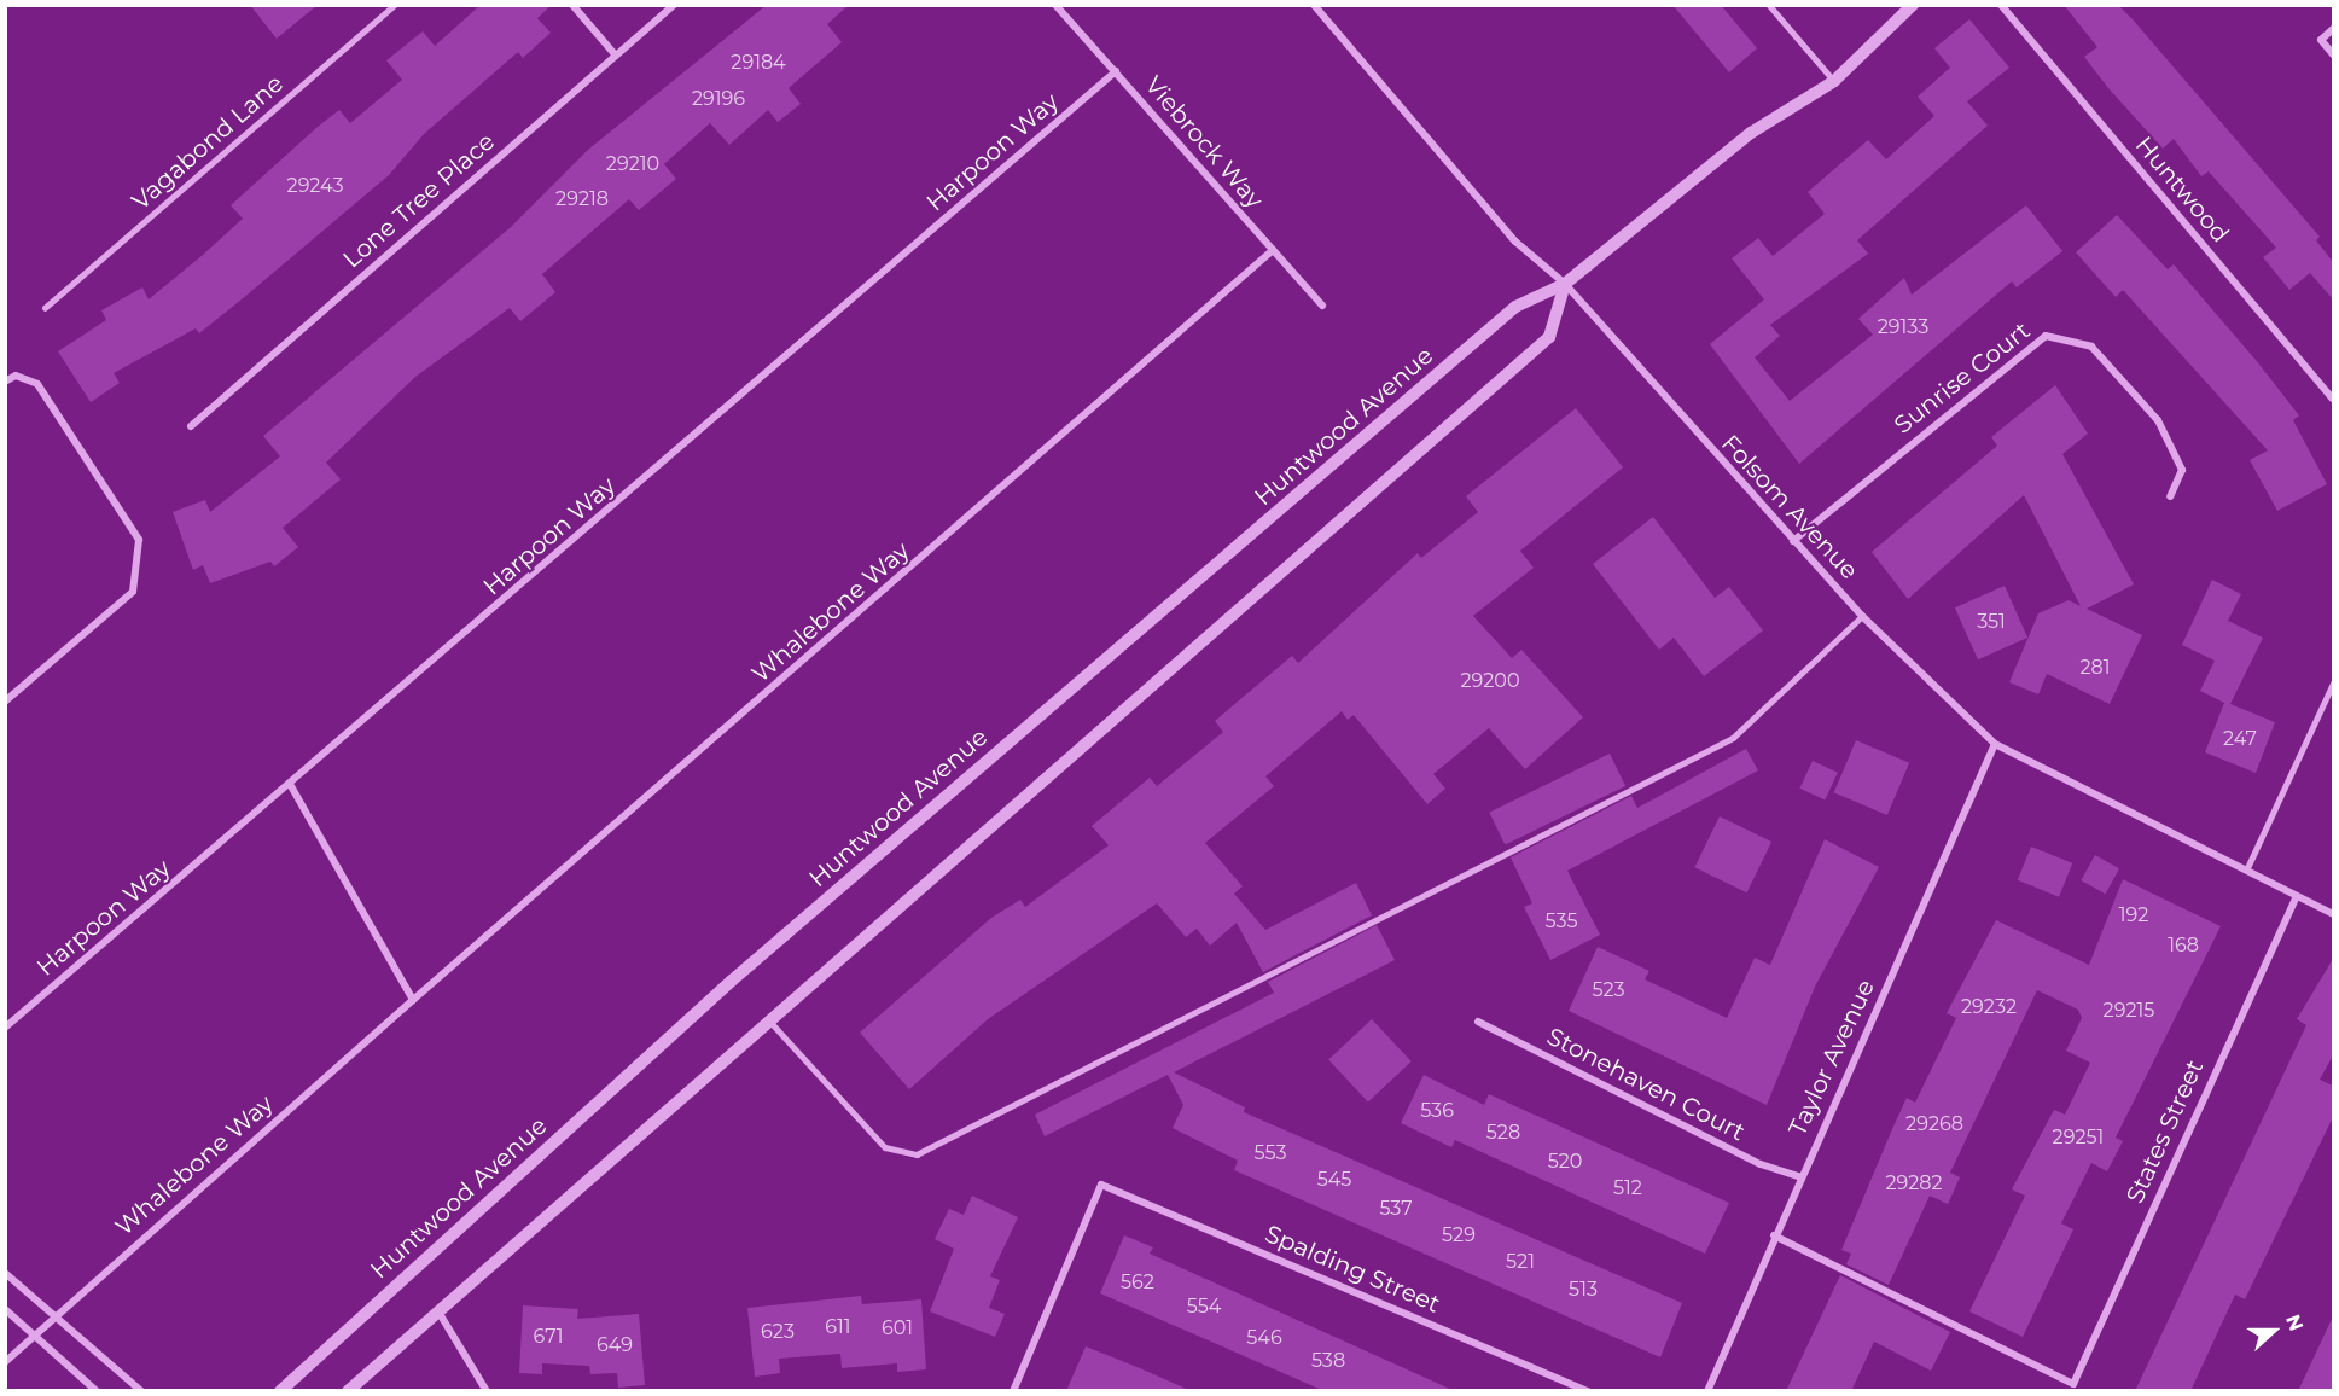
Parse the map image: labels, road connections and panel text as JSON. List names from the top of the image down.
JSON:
{
  "streets": {
    "street": [
      "Viebrock Way",
      "Harpoon Way",
      "Huntwood",
      "Lone Tree Place",
      "Sunrise Court",
      "Huntwood Avenue",
      "Folsom Avenue",
      "Whalebone Way",
      "Taylor Avenue",
      "Stonehaven Court",
      "States Street",
      "Spalding Street"
    ],
    "lane": ["Vagabond Lane"]
  },
  "crossings": [
    ["Viebrock Way", "Harpoon Way"],
    ["Viebrock Way", "Whalebone Way"],
    ["Sunrise Court", "Folsom Avenue"],
    ["Huntwood Avenue", "Folsom Avenue"],
    ["Folsom Avenue", "Taylor Avenue"],
    ["Folsom Avenue", "States Street"],
    ["Taylor Avenue", "Stonehaven Court"],
    ["Taylor Avenue", "States Street"]
  ],
  "house_numbers": [
    "29184",
    "29196",
    "29210",
    "29243",
    "29218",
    "29133",
    "351",
    "281",
    "29200",
    "247",
    "192",
    "535",
    "168",
    "523",
    "29232",
    "29215",
    "536",
    "29268",
    "528",
    "29251",
    "553",
    "520",
    "545",
    "29282",
    "512",
    "537",
    "529",
    "521",
    "562",
    "513",
    "554",
    "611",
    "601",
    "623",
    "671",
    "546",
    "649",
    "538"
  ],
  "north": "right"
}
